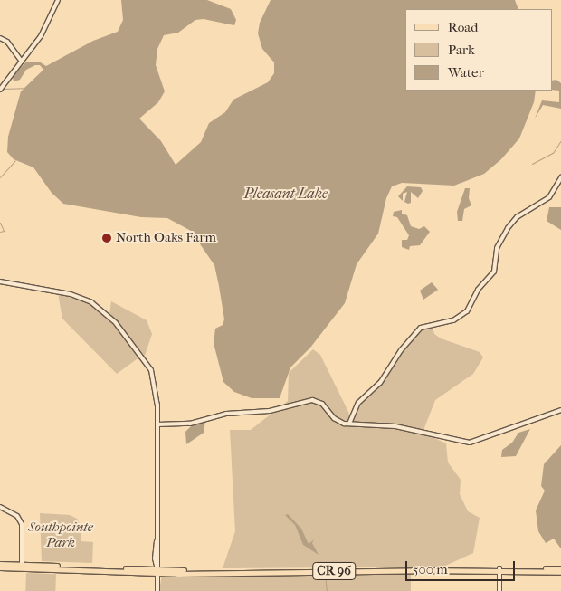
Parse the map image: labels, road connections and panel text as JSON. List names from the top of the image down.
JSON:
{
  "streets": {
    "main road": ["CR 96"]
  },
  "water": ["Pleasant Lake"],
  "parks": ["Southpointe Park"],
  "places": ["North Oaks Farm"],
  "legend": ["Road", "Park", "Water"],
  "scale_bar": "500 m"
}
